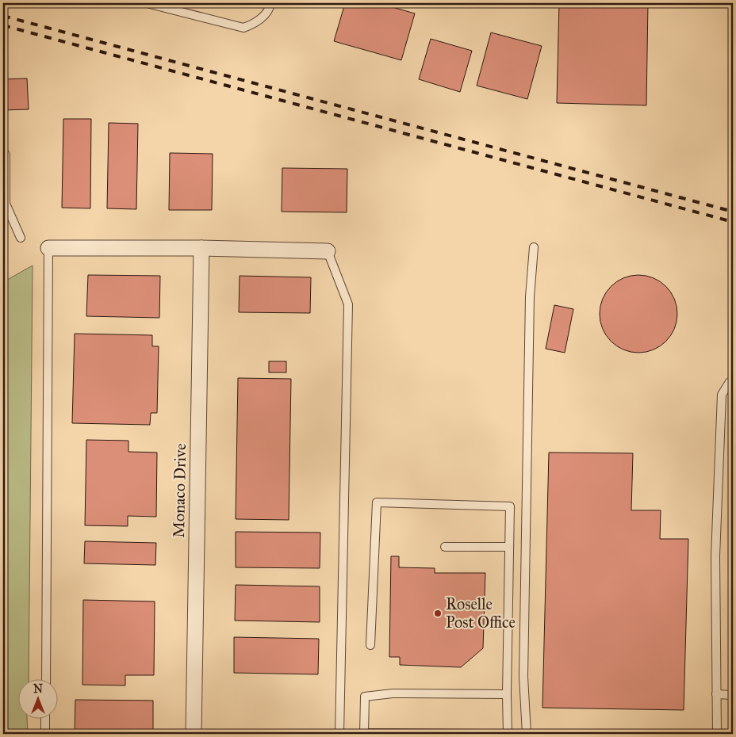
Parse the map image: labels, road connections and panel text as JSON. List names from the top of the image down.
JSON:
{
  "streets": {
    "street": ["Monaco Drive"]
  },
  "places": ["Roselle Post Office"],
  "north": "top"
}
